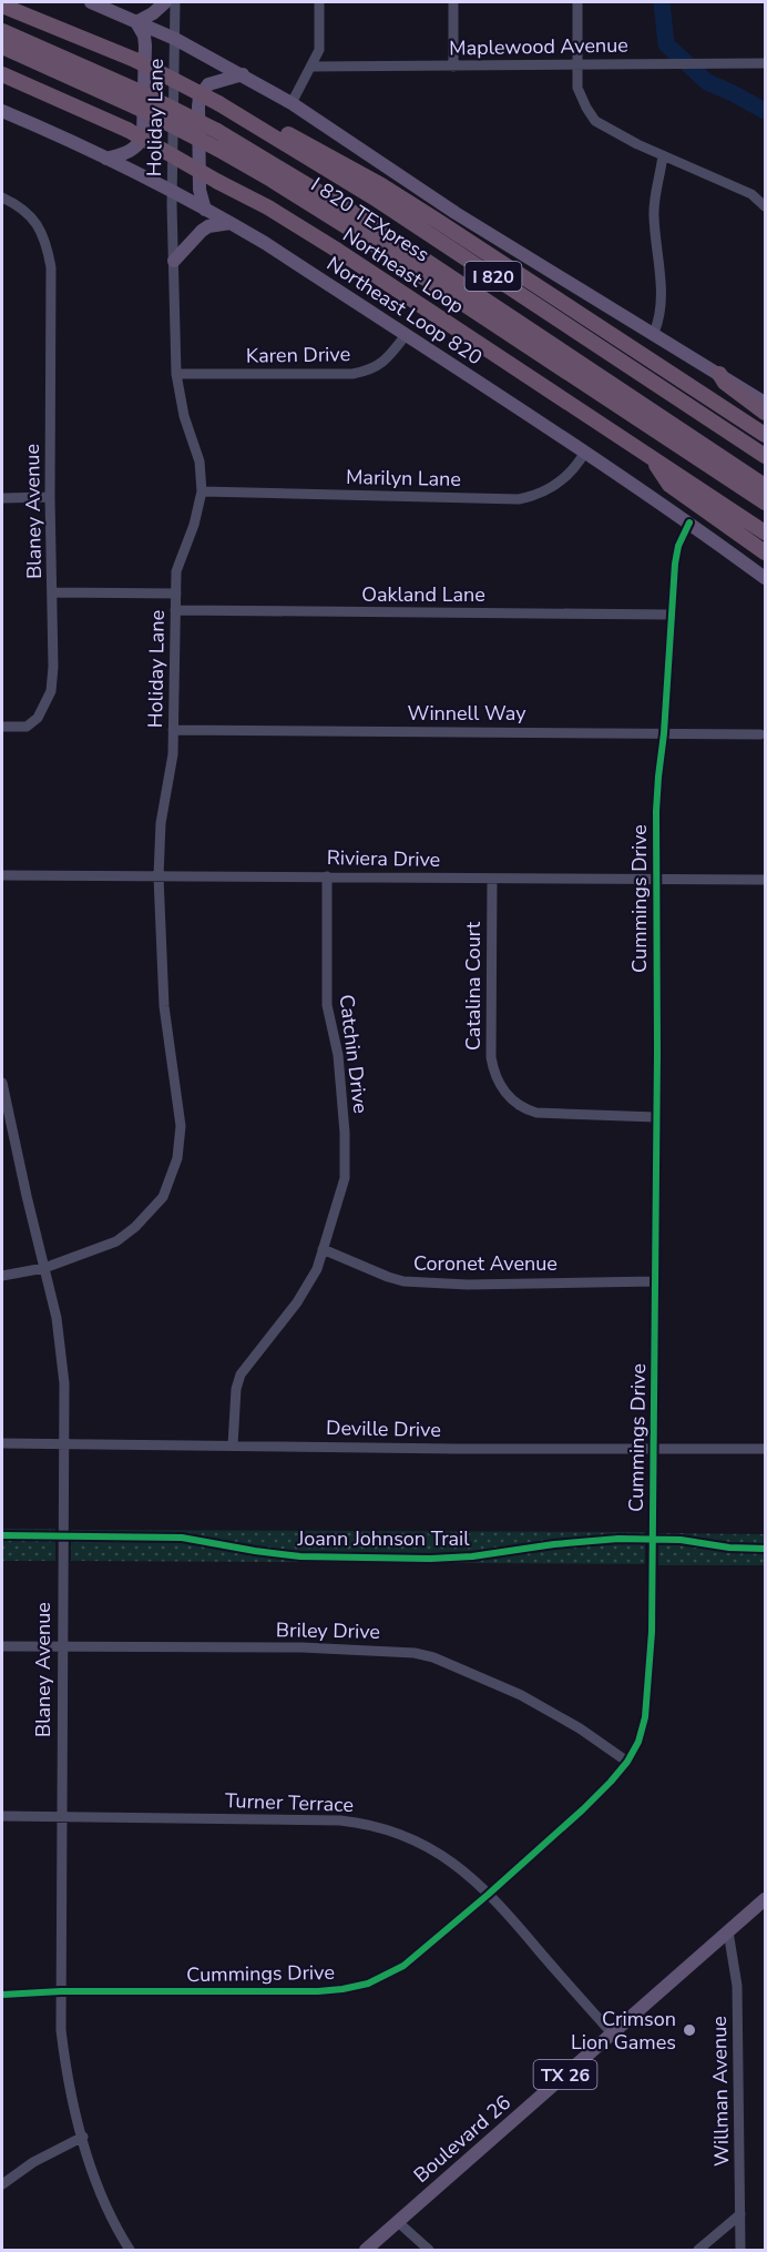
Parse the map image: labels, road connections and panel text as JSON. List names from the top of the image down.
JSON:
{
  "streets": {
    "highway": ["I 820 TEXpress", "Northeast Loop", "I 820"],
    "main road": ["Northeast Loop 820", "TX 26", "Boulevard 26"],
    "street": [
      "Maplewood Avenue",
      "Holiday Lane",
      "Karen Drive",
      "Marilyn Lane",
      "Blaney Avenue",
      "Oakland Lane",
      "Winnell Way",
      "Riviera Drive",
      "Cummings Drive",
      "Catalina Court",
      "Catchin Drive",
      "Coronet Avenue",
      "Deville Drive",
      "Briley Drive",
      "Turner Terrace",
      "Willman Avenue"
    ],
    "cycle path": ["Joann Johnson Trail"]
  },
  "crossings": [
    ["Holiday Lane", "Northeast Loop 820"],
    ["Holiday Lane", "Karen Drive"],
    ["Holiday Lane", "Marilyn Lane"],
    ["Holiday Lane", "Blaney Avenue"],
    ["Holiday Lane", "Oakland Lane"],
    ["Holiday Lane", "Winnell Way"],
    ["Holiday Lane", "Riviera Drive"],
    ["Northeast Loop 820", "Karen Drive"],
    ["Northeast Loop 820", "Marilyn Lane"],
    ["Northeast Loop 820", "Cummings Drive"],
    ["Blaney Avenue", "Cummings Drive"],
    ["Blaney Avenue", "Deville Drive"],
    ["Blaney Avenue", "Briley Drive"],
    ["Blaney Avenue", "Turner Terrace"],
    ["Oakland Lane", "Cummings Drive"],
    ["Winnell Way", "Cummings Drive"],
    ["Riviera Drive", "Cummings Drive"],
    ["Riviera Drive", "Catalina Court"],
    ["Riviera Drive", "Catchin Drive"],
    ["Cummings Drive", "Catalina Court"],
    ["Cummings Drive", "Coronet Avenue"],
    ["Cummings Drive", "Deville Drive"],
    ["Cummings Drive", "Briley Drive"],
    ["Cummings Drive", "Turner Terrace"],
    ["Catchin Drive", "Coronet Avenue"],
    ["Catchin Drive", "Deville Drive"],
    ["Turner Terrace", "Boulevard 26"],
    ["Willman Avenue", "Boulevard 26"]
  ],
  "places": ["Crimson Lion Games"]
}
